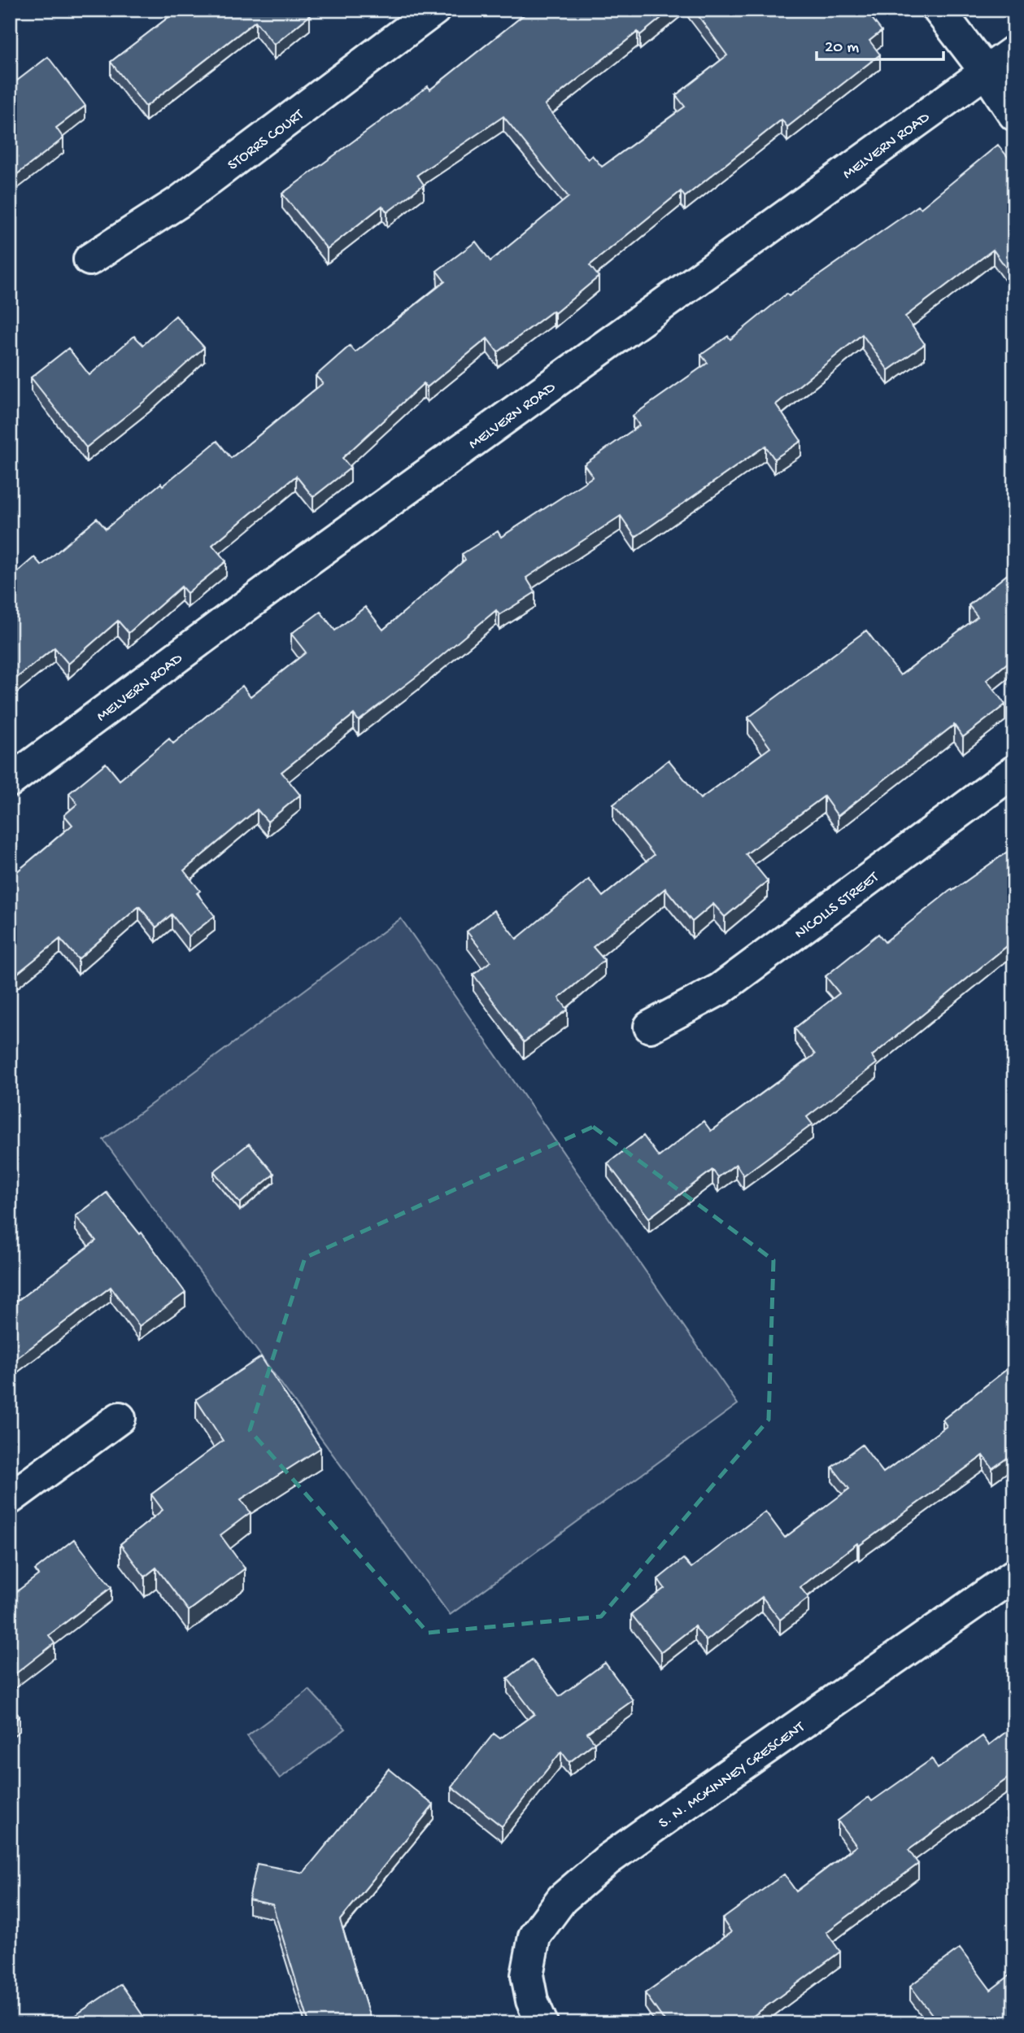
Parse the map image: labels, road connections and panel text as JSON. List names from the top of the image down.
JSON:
{
  "streets": {
    "street": [
      "STORRS COURT",
      "MELVERN ROAD",
      "NICOLLS STREET",
      "S. N. MCKINNEY CRESCENT"
    ]
  },
  "scale_bar": "20 m"
}
